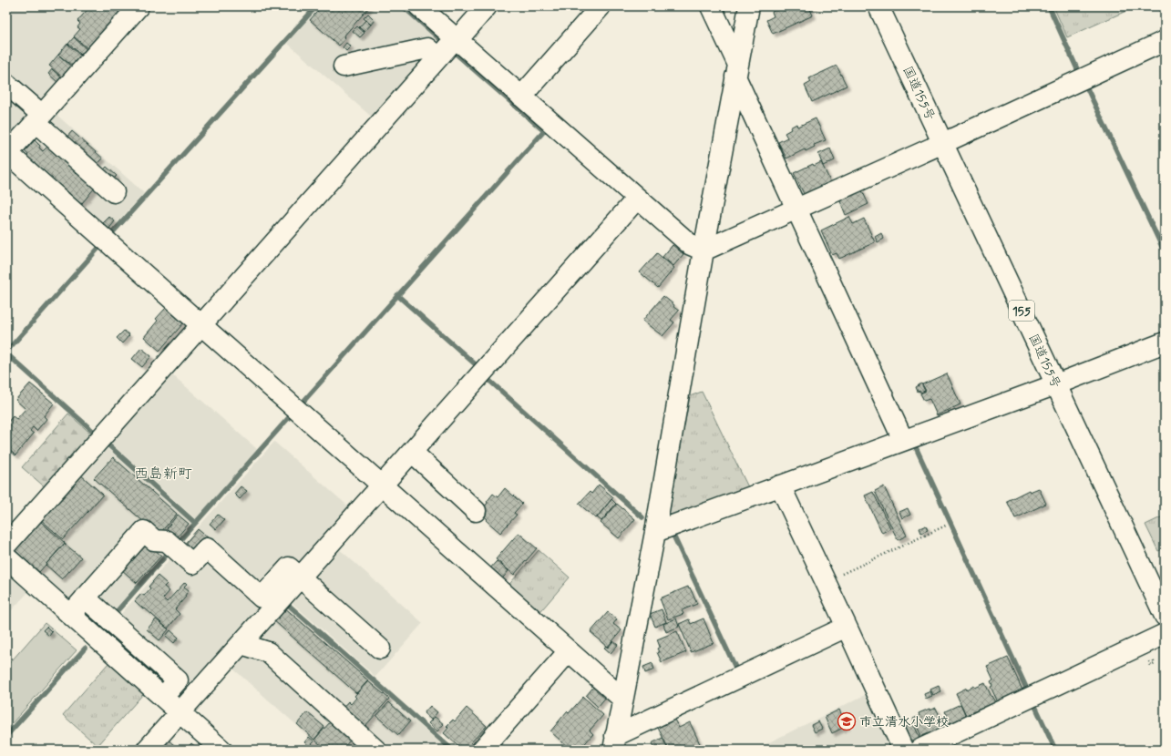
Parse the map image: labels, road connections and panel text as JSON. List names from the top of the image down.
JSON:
{
  "streets": {
    "main road": ["国道155号", "155"]
  },
  "districts": ["西島新町"],
  "places": {
    "school or university": ["市立清水小学校"]
  }
}
